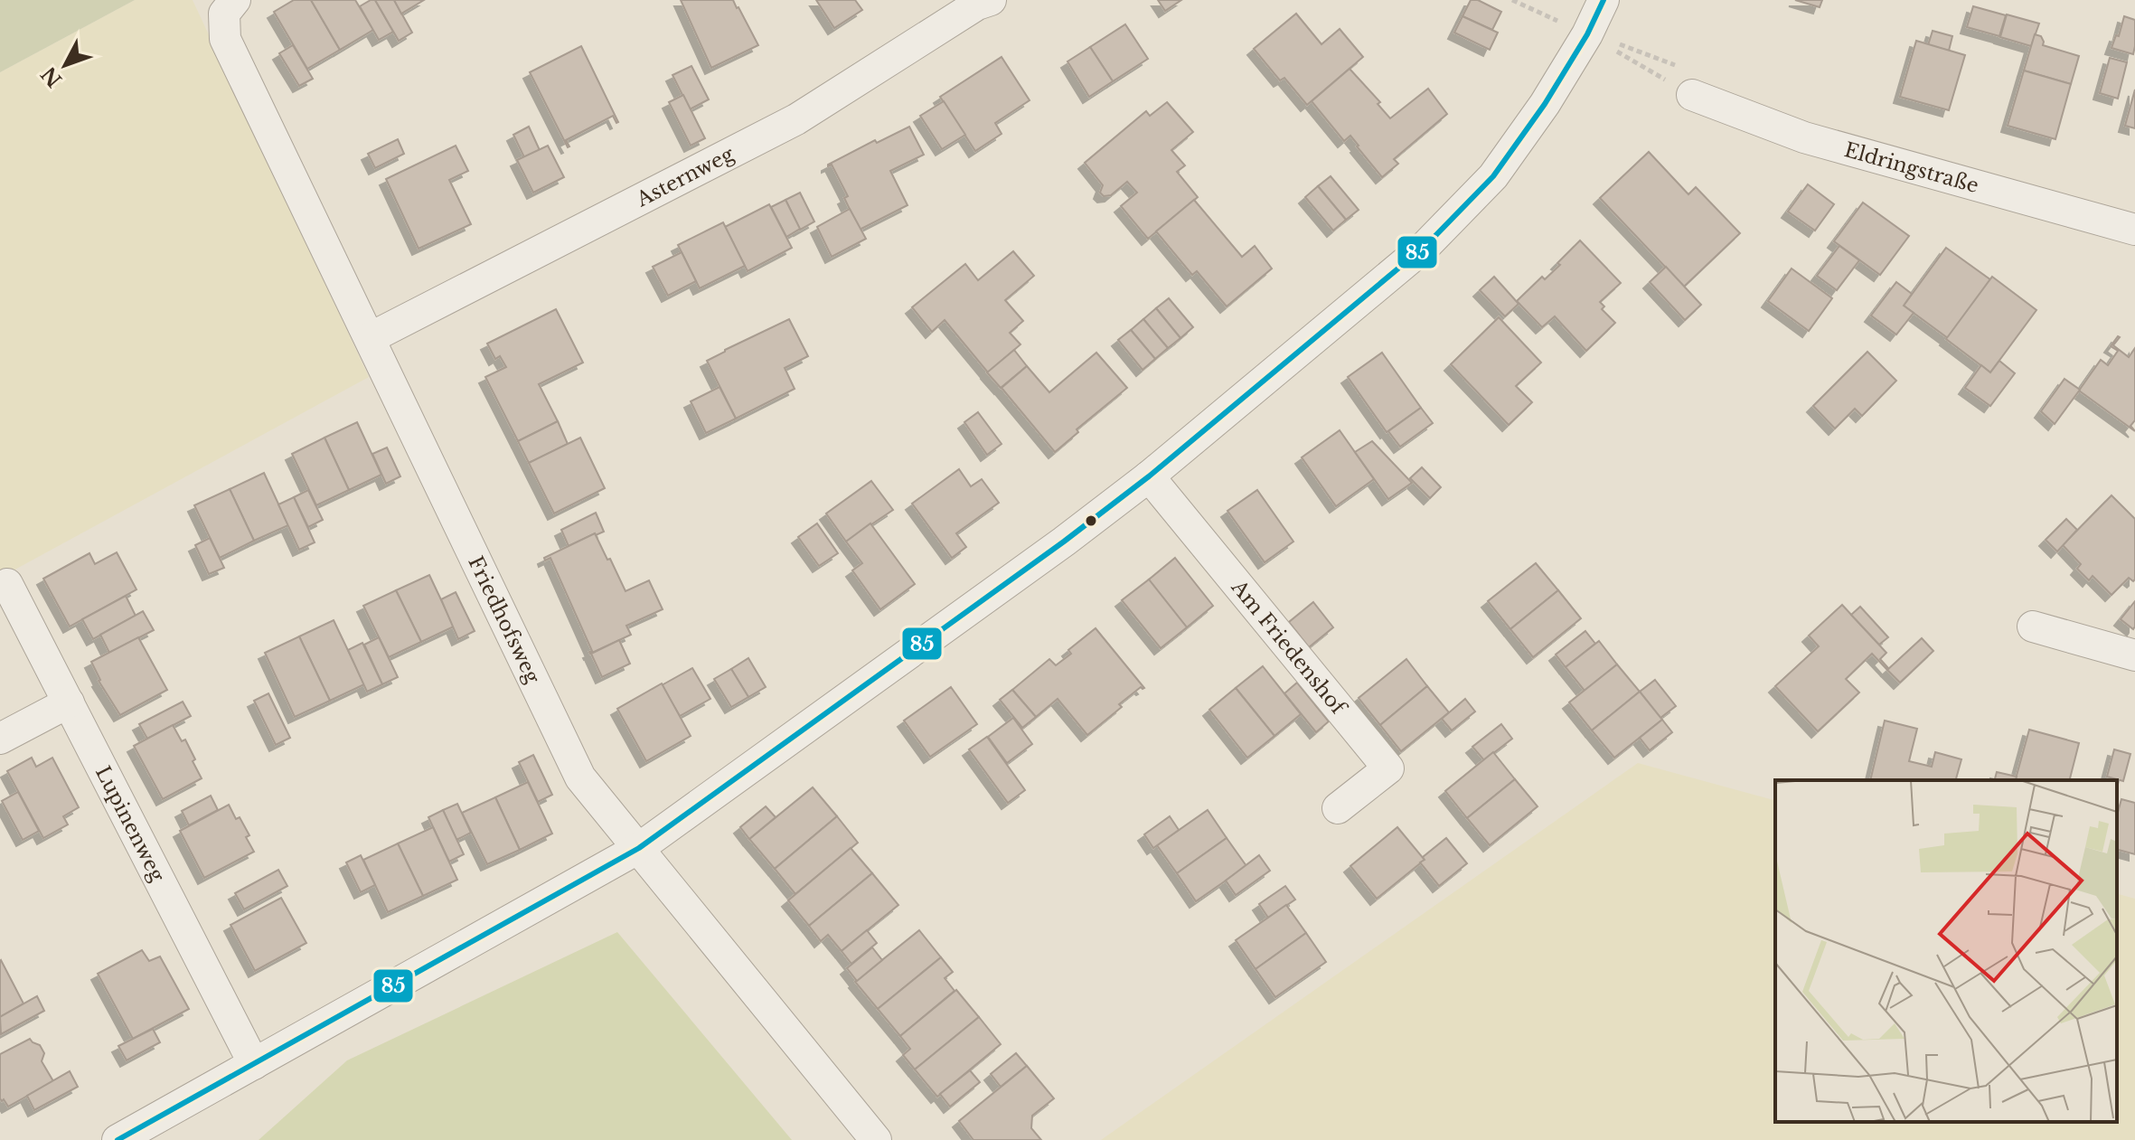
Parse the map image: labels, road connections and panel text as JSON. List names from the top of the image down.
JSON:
{
  "streets": {
    "street": [
      "Eldringstraße",
      "Asternweg",
      "Friedhofsweg",
      "Am Friedenshof",
      "Lupinenweg"
    ]
  },
  "crossings": [
    ["Asternweg", "Friedhofsweg"]
  ],
  "lines": ["transit line 85"],
  "north": "bottom left"
}
